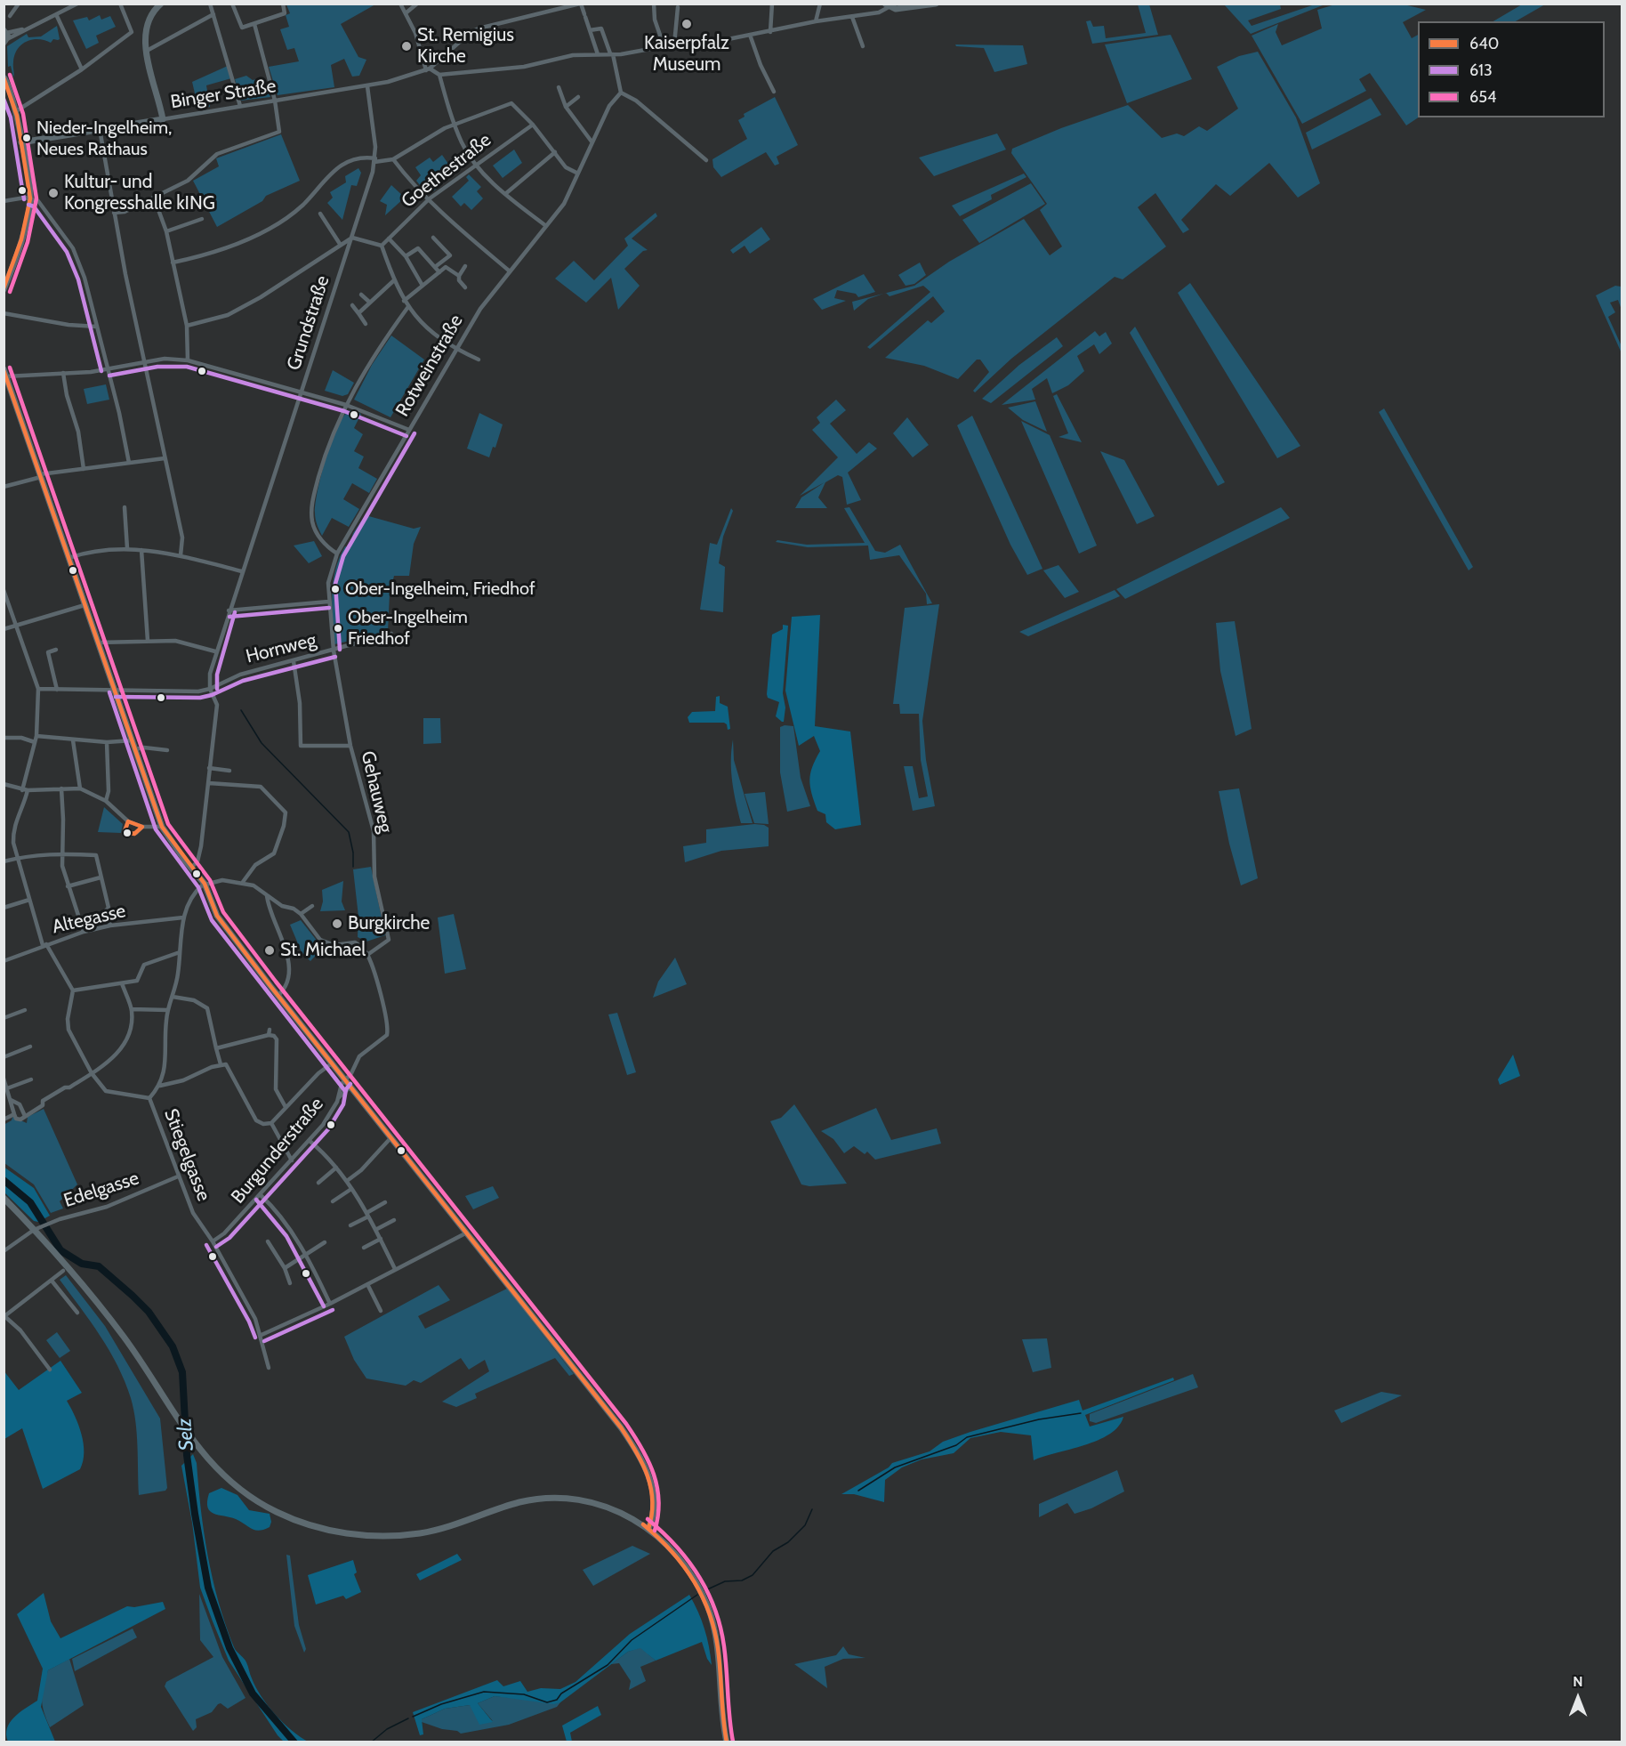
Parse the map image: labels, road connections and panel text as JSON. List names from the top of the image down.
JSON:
{
  "streets": {
    "street": [
      "Binger Straße",
      "Goethestraße",
      "Grundstraße",
      "Rotweinstraße",
      "Hornweg",
      "Gehauweg",
      "Altegasse",
      "Burgunderstraße",
      "Stiegelgasse",
      "Edelgasse"
    ]
  },
  "crossings": [
    ["Binger Straße", "Grundstraße"],
    ["Grundstraße", "Hornweg"],
    ["Rotweinstraße", "Hornweg"],
    ["Rotweinstraße", "Gehauweg"],
    ["Hornweg", "Gehauweg"],
    ["Gehauweg", "Burgunderstraße"],
    ["Altegasse", "Stiegelgasse"],
    ["Burgunderstraße", "Stiegelgasse"],
    ["Stiegelgasse", "Edelgasse"]
  ],
  "water": ["Selz"],
  "places": [
    "Kaiserpfalz Museum",
    "St. Remigius Kirche",
    "Nieder-Ingelheim, Neues Rathaus",
    "Kultur- und Kongresshalle kING",
    "Ober-Ingelheim, Friedhof",
    "Ober-Ingelheim Friedhof",
    "Burgkirche",
    "St. Michael"
  ],
  "lines": ["transit line 654", "transit line 640", "transit line 613"],
  "legend": ["640", "613", "654"],
  "north": "top"
}
